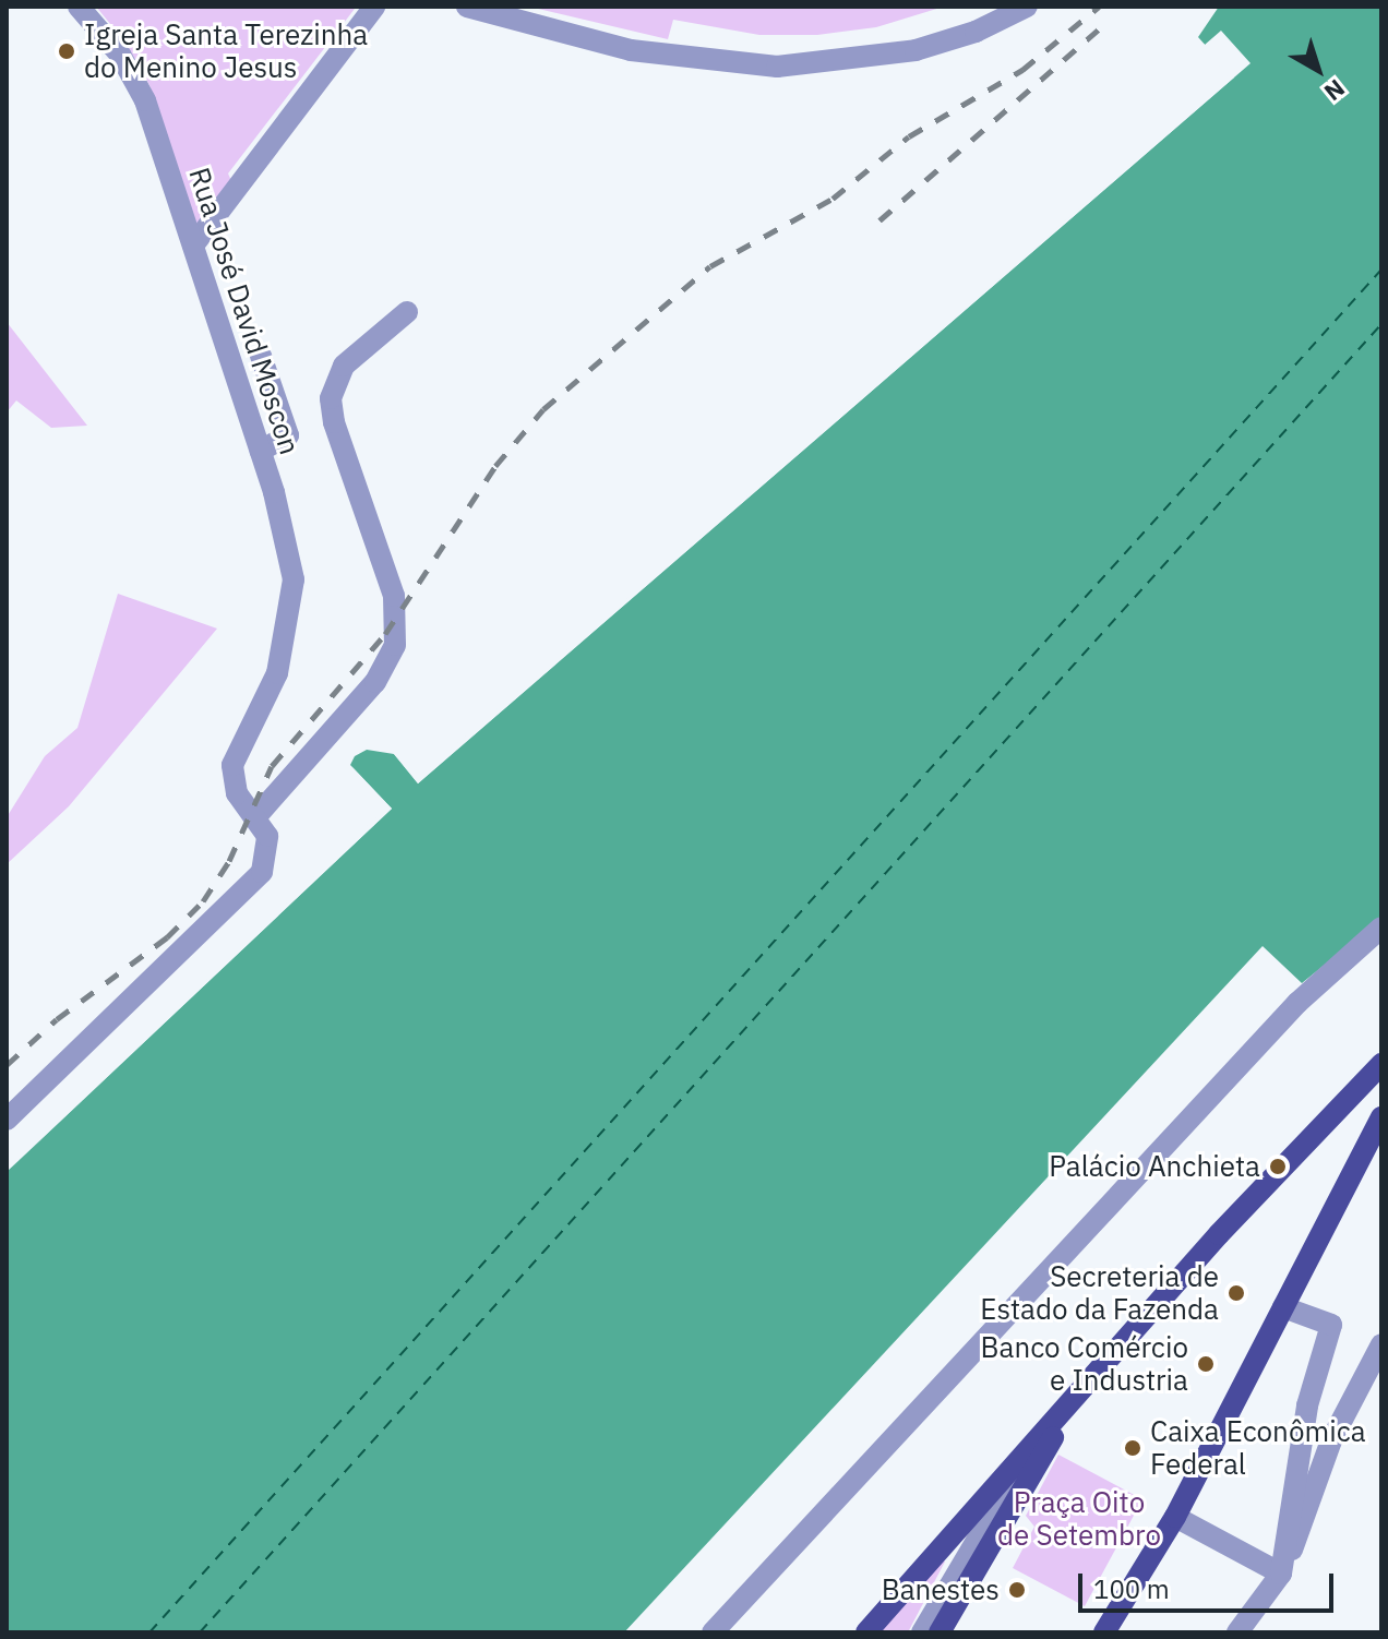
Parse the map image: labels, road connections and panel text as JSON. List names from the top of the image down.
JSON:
{
  "streets": {
    "street": ["Rua José David Moscon"]
  },
  "parks": ["Praça Oito de Setembro"],
  "places": [
    "Igreja Santa Terezinha do Menino Jesus",
    "Palácio Anchieta",
    "Secreteria de Estado da Fazenda",
    "Banco Comércio e Industria",
    "Caixa Econômica Federal",
    "Banestes"
  ],
  "scale_bar": "100 m",
  "north": "bottom right"
}
